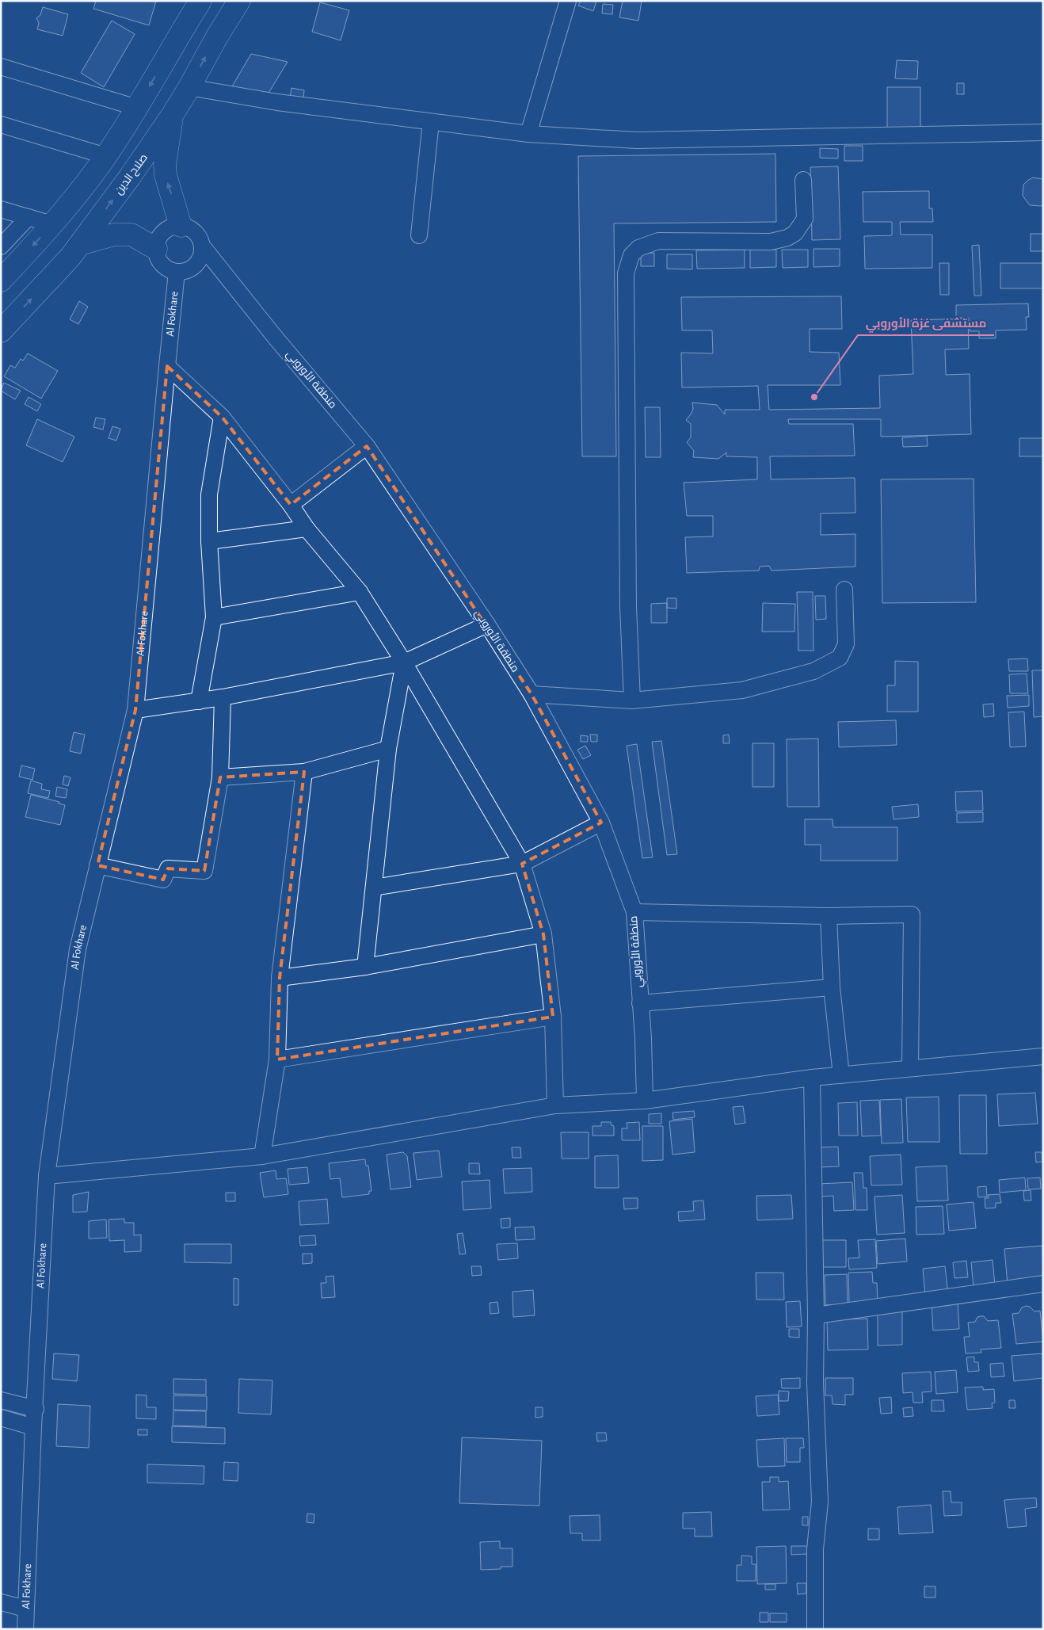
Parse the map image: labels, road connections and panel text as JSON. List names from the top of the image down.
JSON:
{
  "streets": {
    "highway": ["صلاح الدين"],
    "street": ["Al Fokhare", "منطقة الأوروبي"]
  },
  "crossings": [
    ["Al Fokhare", "منطقة الأوروبي"]
  ],
  "places": ["مستشفى غزة الأوروبي"]
}
